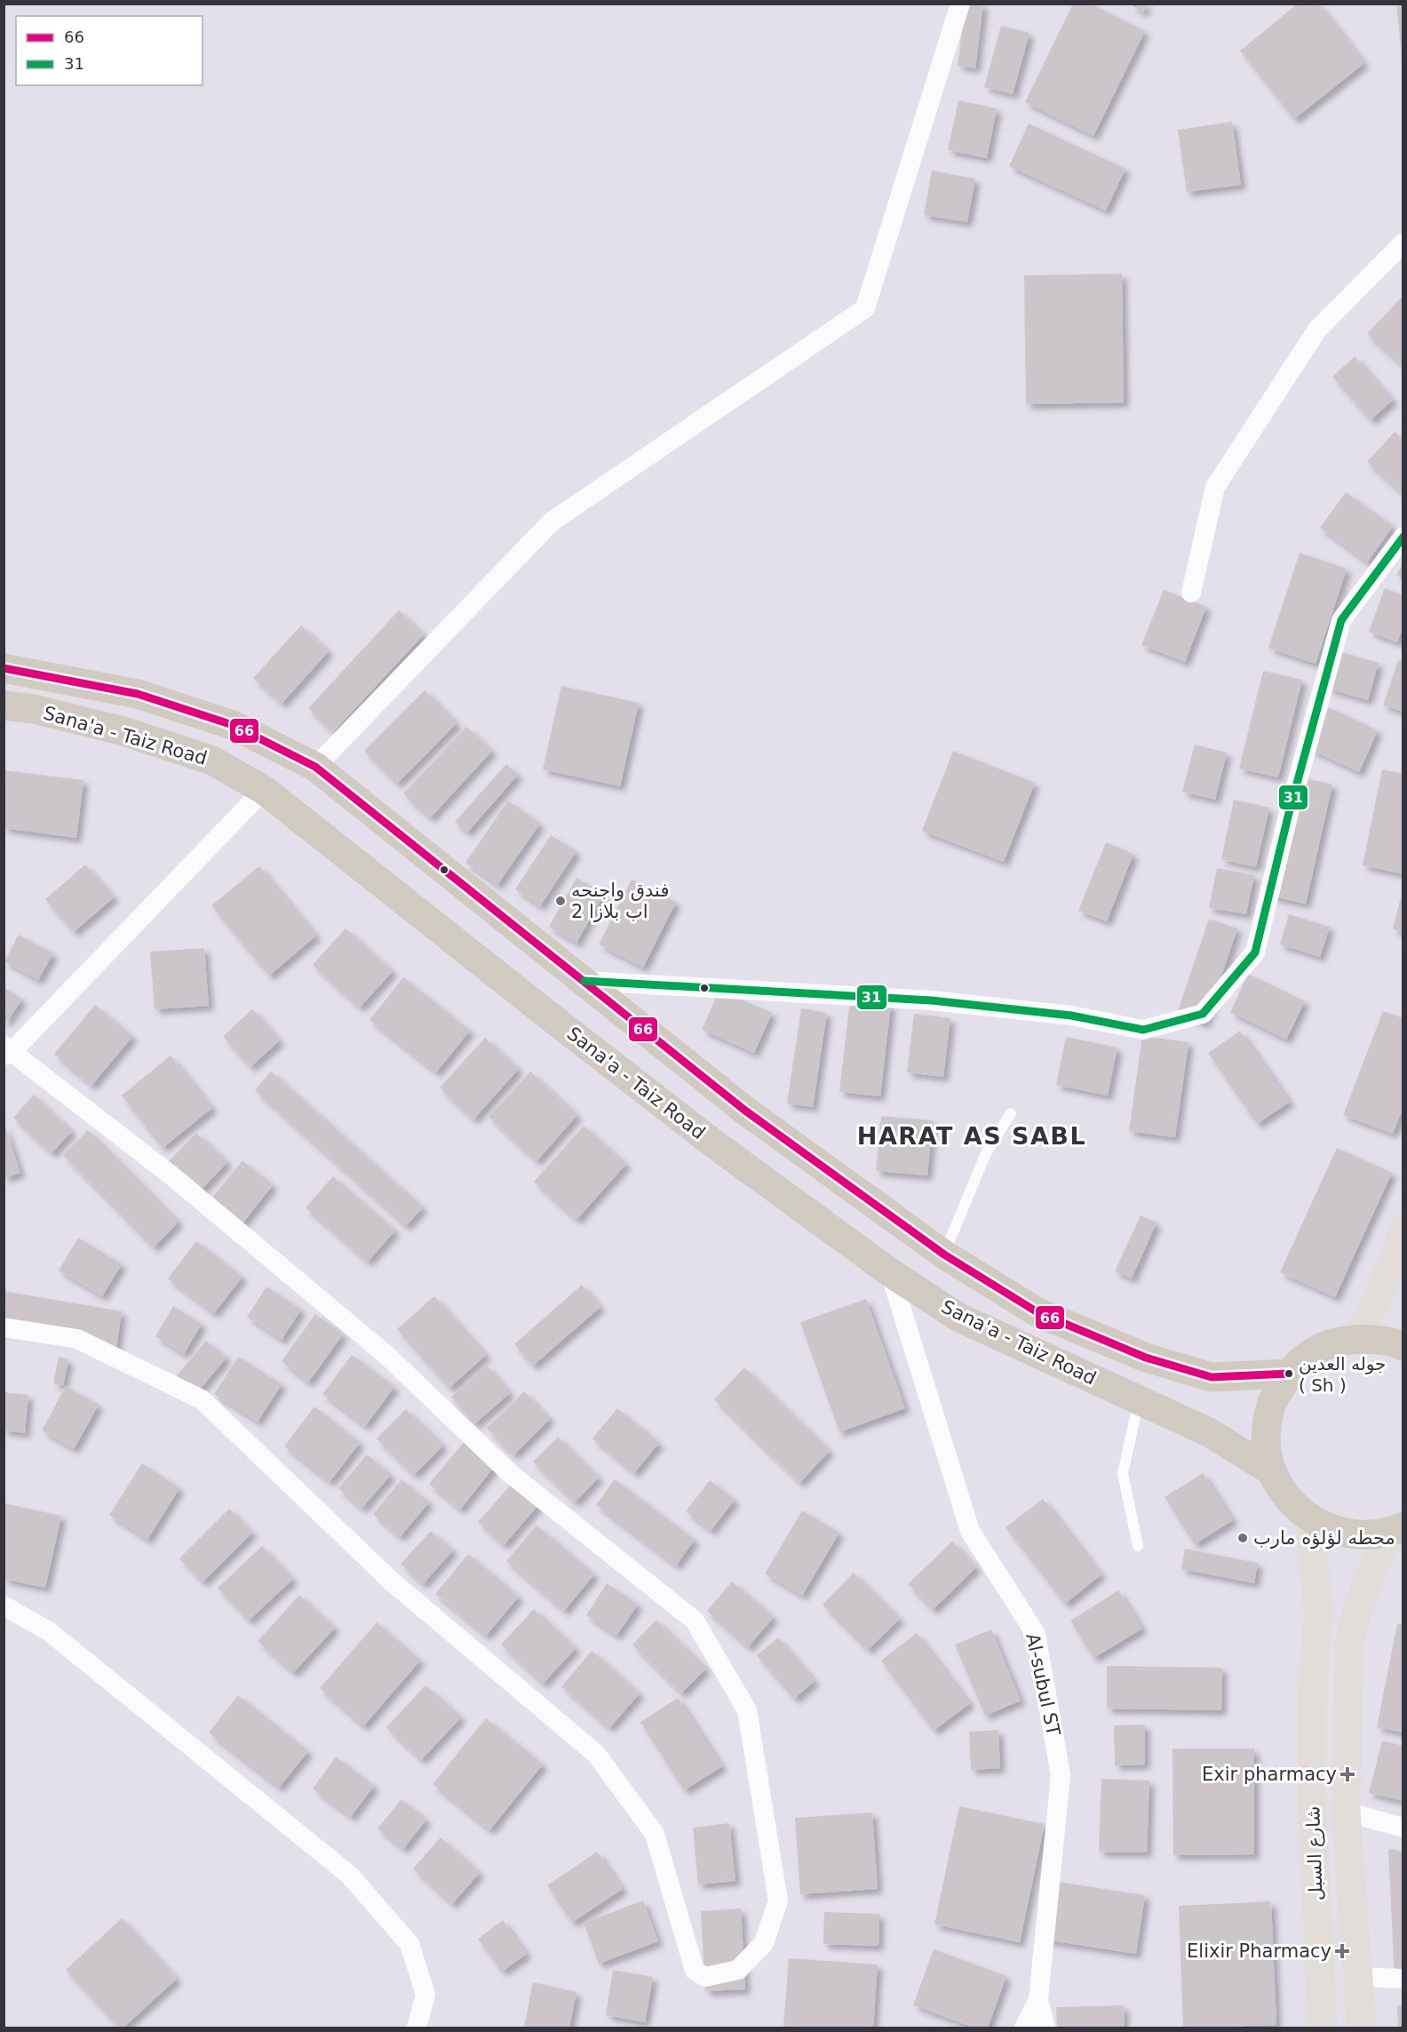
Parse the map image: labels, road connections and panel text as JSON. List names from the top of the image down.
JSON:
{
  "streets": {
    "highway": ["Sana'a - Taiz Road"],
    "main road": ["شارع السبل"],
    "street": ["Al-subul ST"]
  },
  "crossings": [
    ["Sana'a - Taiz Road", "Al-subul ST"]
  ],
  "districts": ["HARAT AS SABL"],
  "places": {
    "other": ["فندق واجنحه اب بلازا 2", "جوله العدين ( Sh )", "محطه لؤلؤه مارب"],
    "health": ["Exir pharmacy", "Elixir Pharmacy"]
  },
  "lines": ["transit line 31", "transit line 66"],
  "legend": ["66", "31"]
}
